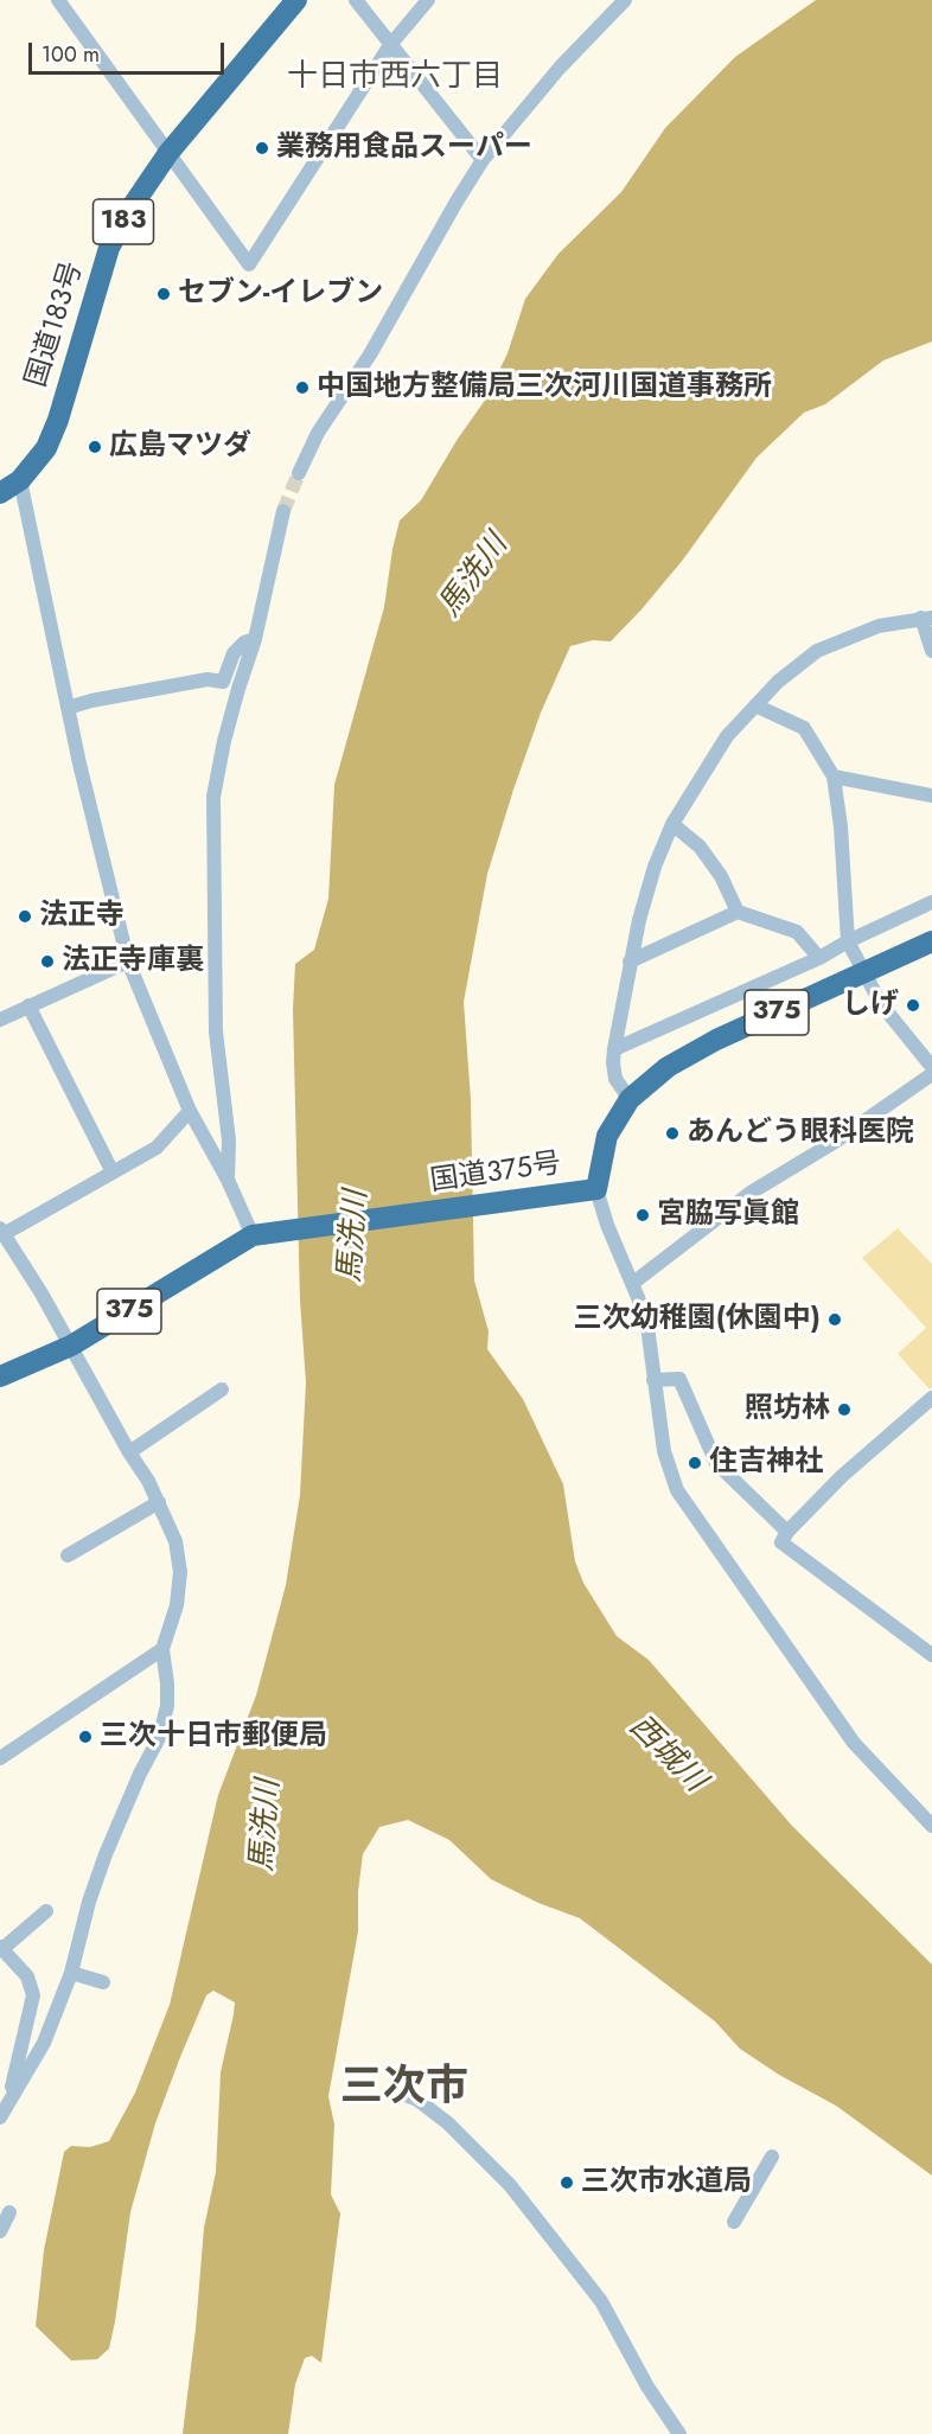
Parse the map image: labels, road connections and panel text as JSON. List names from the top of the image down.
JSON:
{
  "streets": {
    "highway": [
      "183",
      "国道183号",
      "375",
      "国道375号"
    ]
  },
  "districts": ["十日市西六丁目", "三次市"],
  "water": ["馬洗川", "西城川"],
  "places": [
    "業務用食品スーパー",
    "セブン-イレブン",
    "中国地方整備局三次河川国道事務所",
    "広島マツダ",
    "法正寺",
    "法正寺庫裏",
    "しげ",
    "あんどう眼科医院",
    "宮脇写眞館",
    "三次幼稚園(休園中)",
    "照坊林",
    "住吉神社",
    "三次十日市郵便局",
    "三次市水道局"
  ],
  "scale_bar": "100 m"
}
